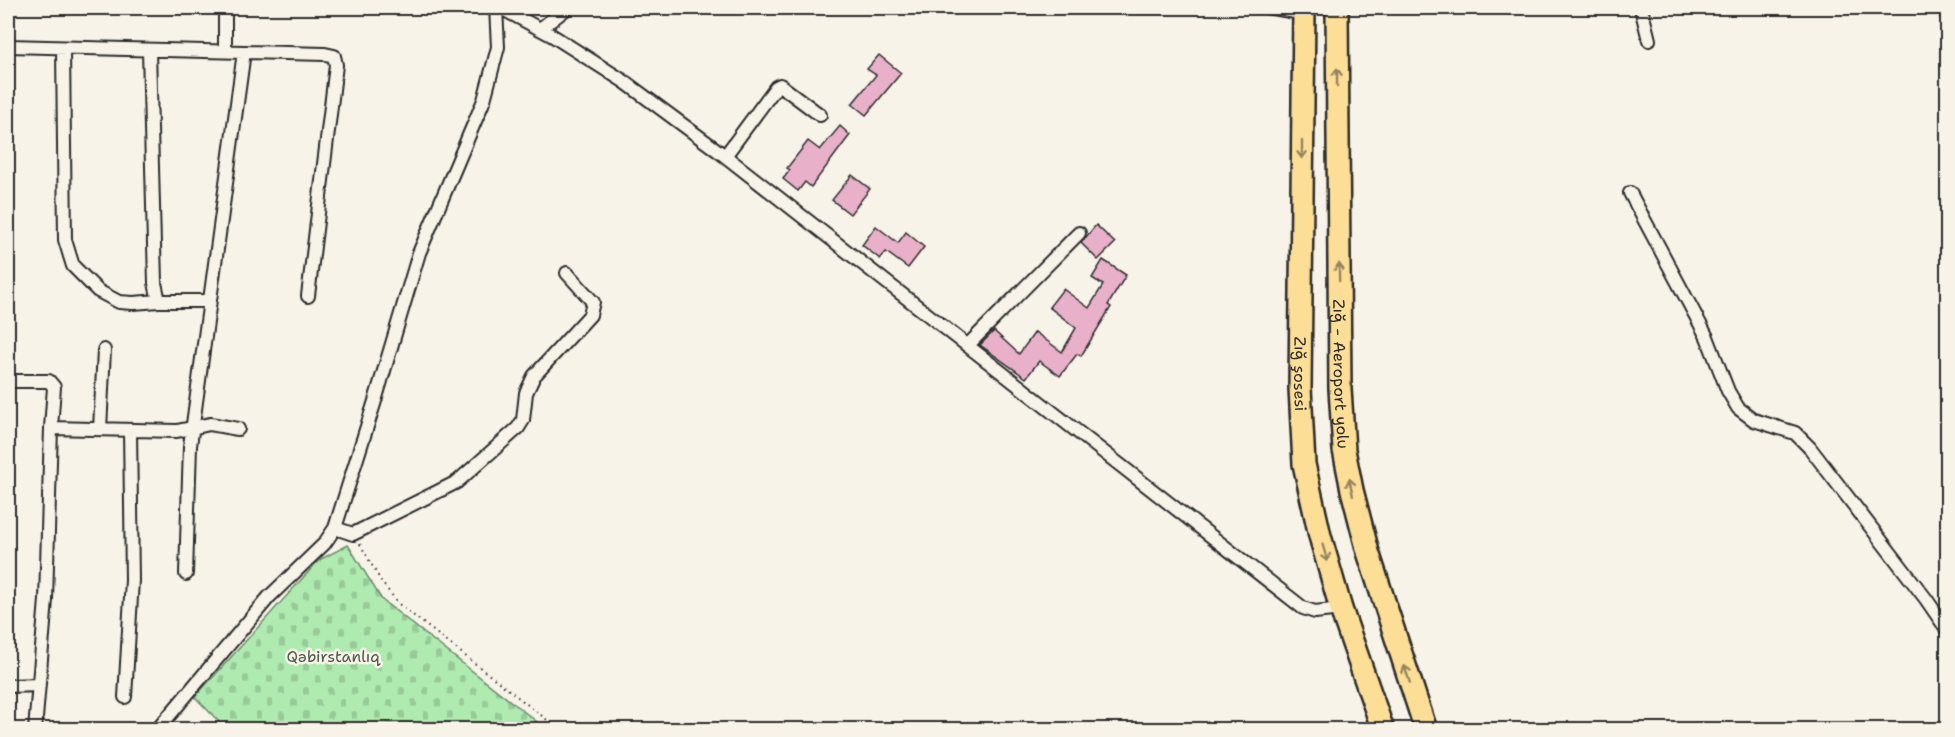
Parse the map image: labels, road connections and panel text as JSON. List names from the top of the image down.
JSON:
{
  "streets": {
    "highway": ["Zığ şosesi", "Zığ - Aeroport yolu"]
  },
  "one_way": ["Zığ şosesi", "Zığ - Aeroport yolu"],
  "parks": ["Qəbirstanlıq"]
}
